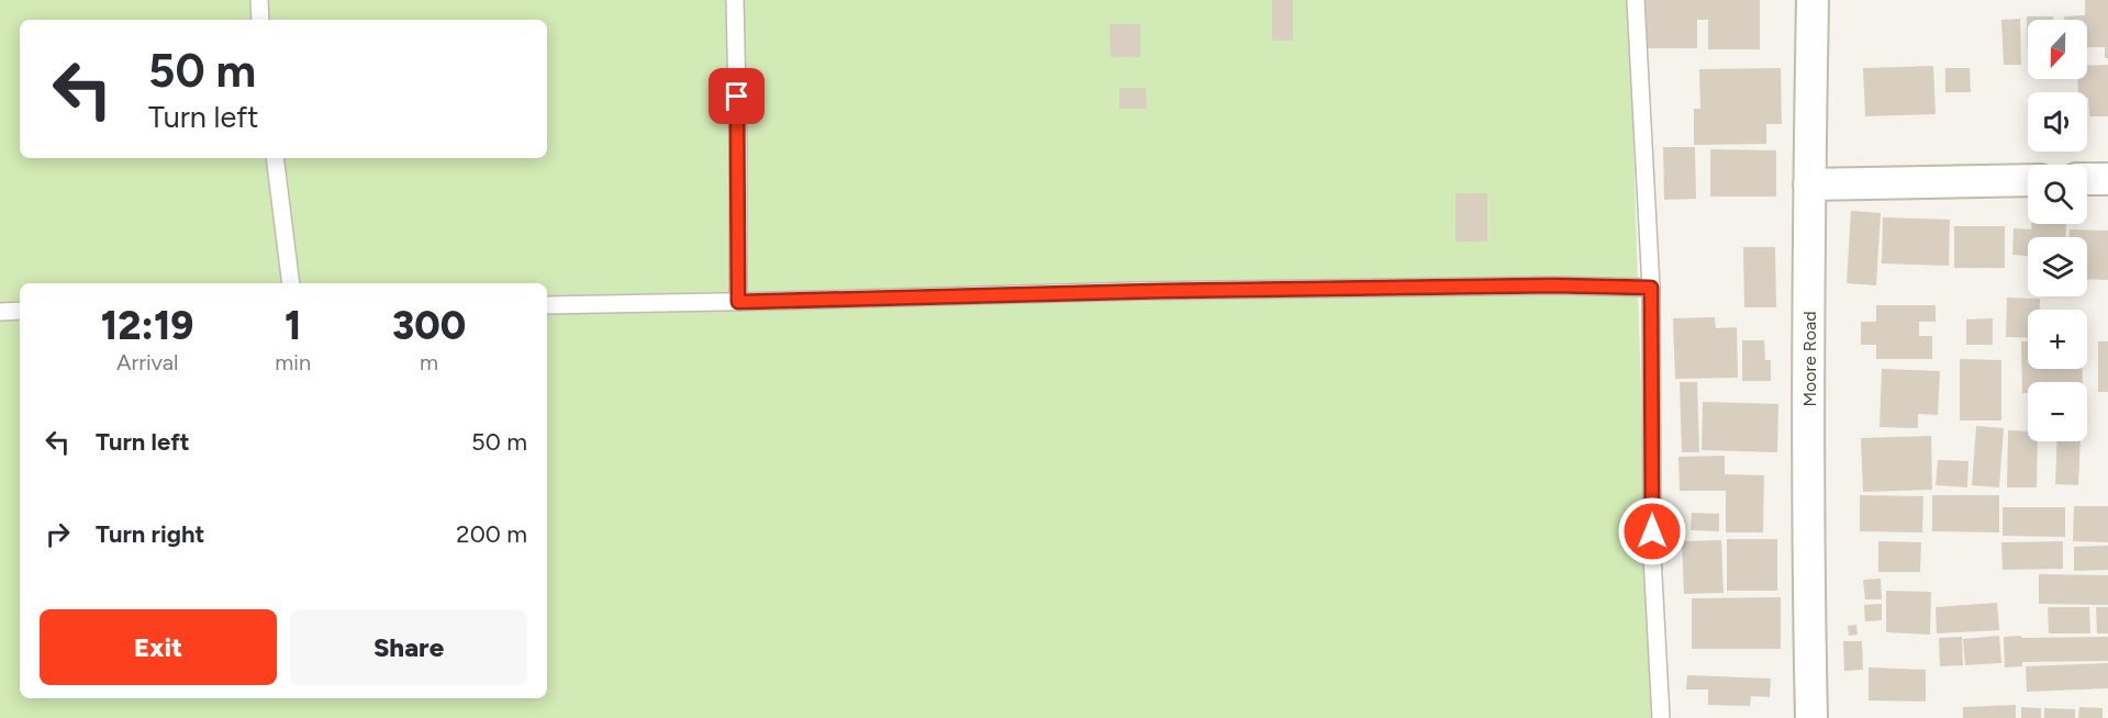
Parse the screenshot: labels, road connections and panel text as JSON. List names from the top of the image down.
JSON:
{
  "streets": {
    "street": ["Moore Road"]
  },
  "north": "bottom",
  "page": {
    "map_buttons": ["+", "−"],
    "turn": ["50 m", "Turn left"],
    "eta": [
      "12:19",
      "Arrival",
      "1",
      "min",
      "300",
      "m"
    ],
    "list": [
      {
        "name": "Turn left",
        "value": "50 m"
      },
      {
        "name": "Turn right",
        "value": "200 m"
      }
    ],
    "buttons": ["Exit", "Share"]
  }
}
